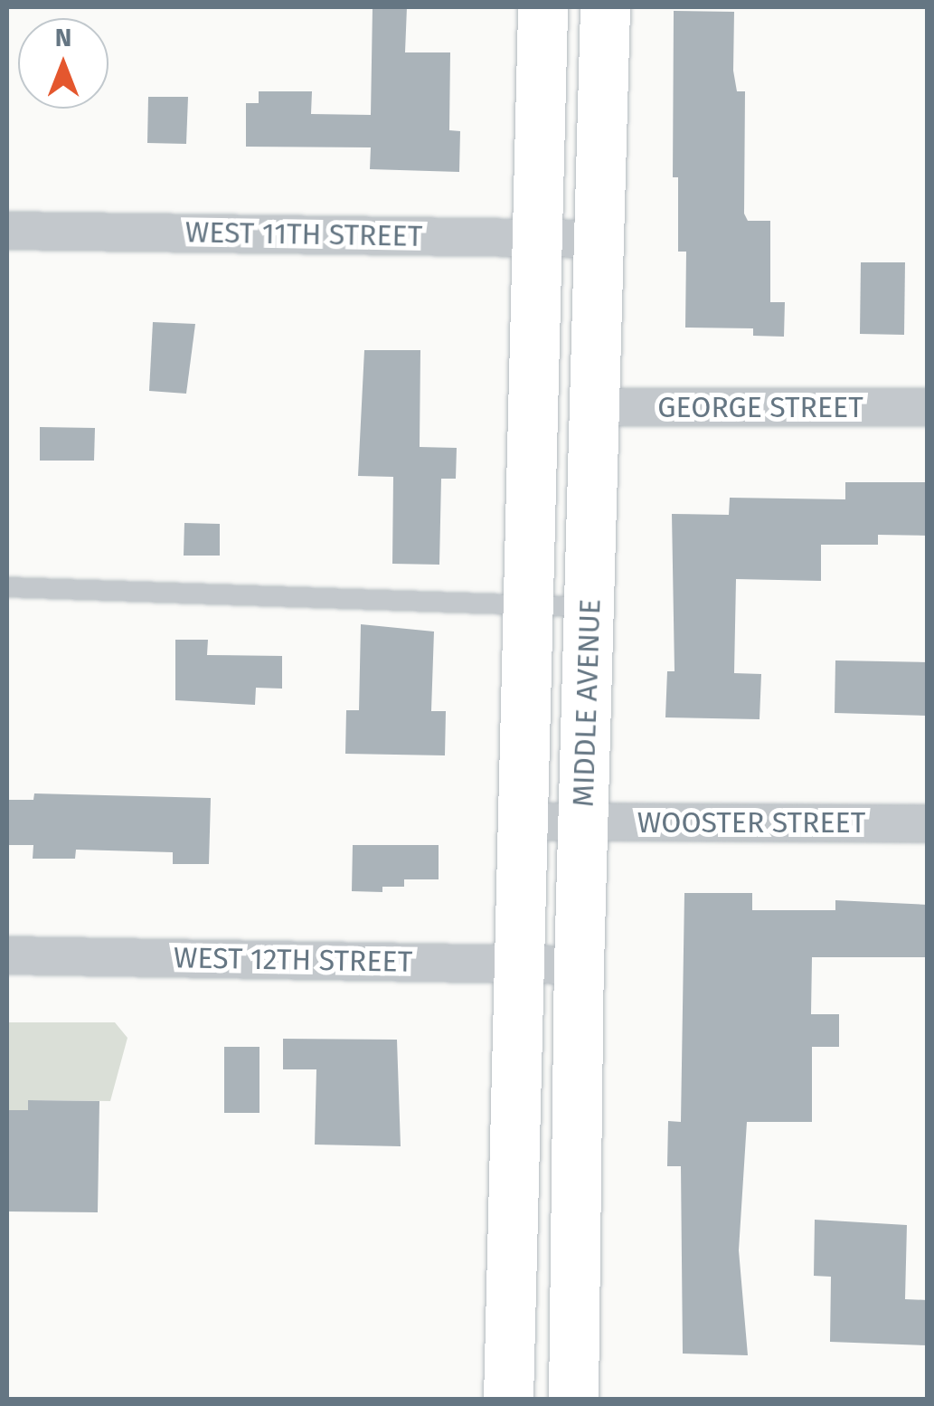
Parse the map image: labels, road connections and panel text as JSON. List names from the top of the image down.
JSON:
{
  "streets": {
    "main road": ["MIDDLE AVENUE"],
    "street": [
      "WEST 11TH STREET",
      "GEORGE STREET",
      "WOOSTER STREET",
      "WEST 12TH STREET"
    ]
  },
  "crossings": [
    ["WEST 11TH STREET", "MIDDLE AVENUE"],
    ["GEORGE STREET", "MIDDLE AVENUE"],
    ["MIDDLE AVENUE", "WOOSTER STREET"],
    ["MIDDLE AVENUE", "WEST 12TH STREET"]
  ],
  "north": "top"
}
